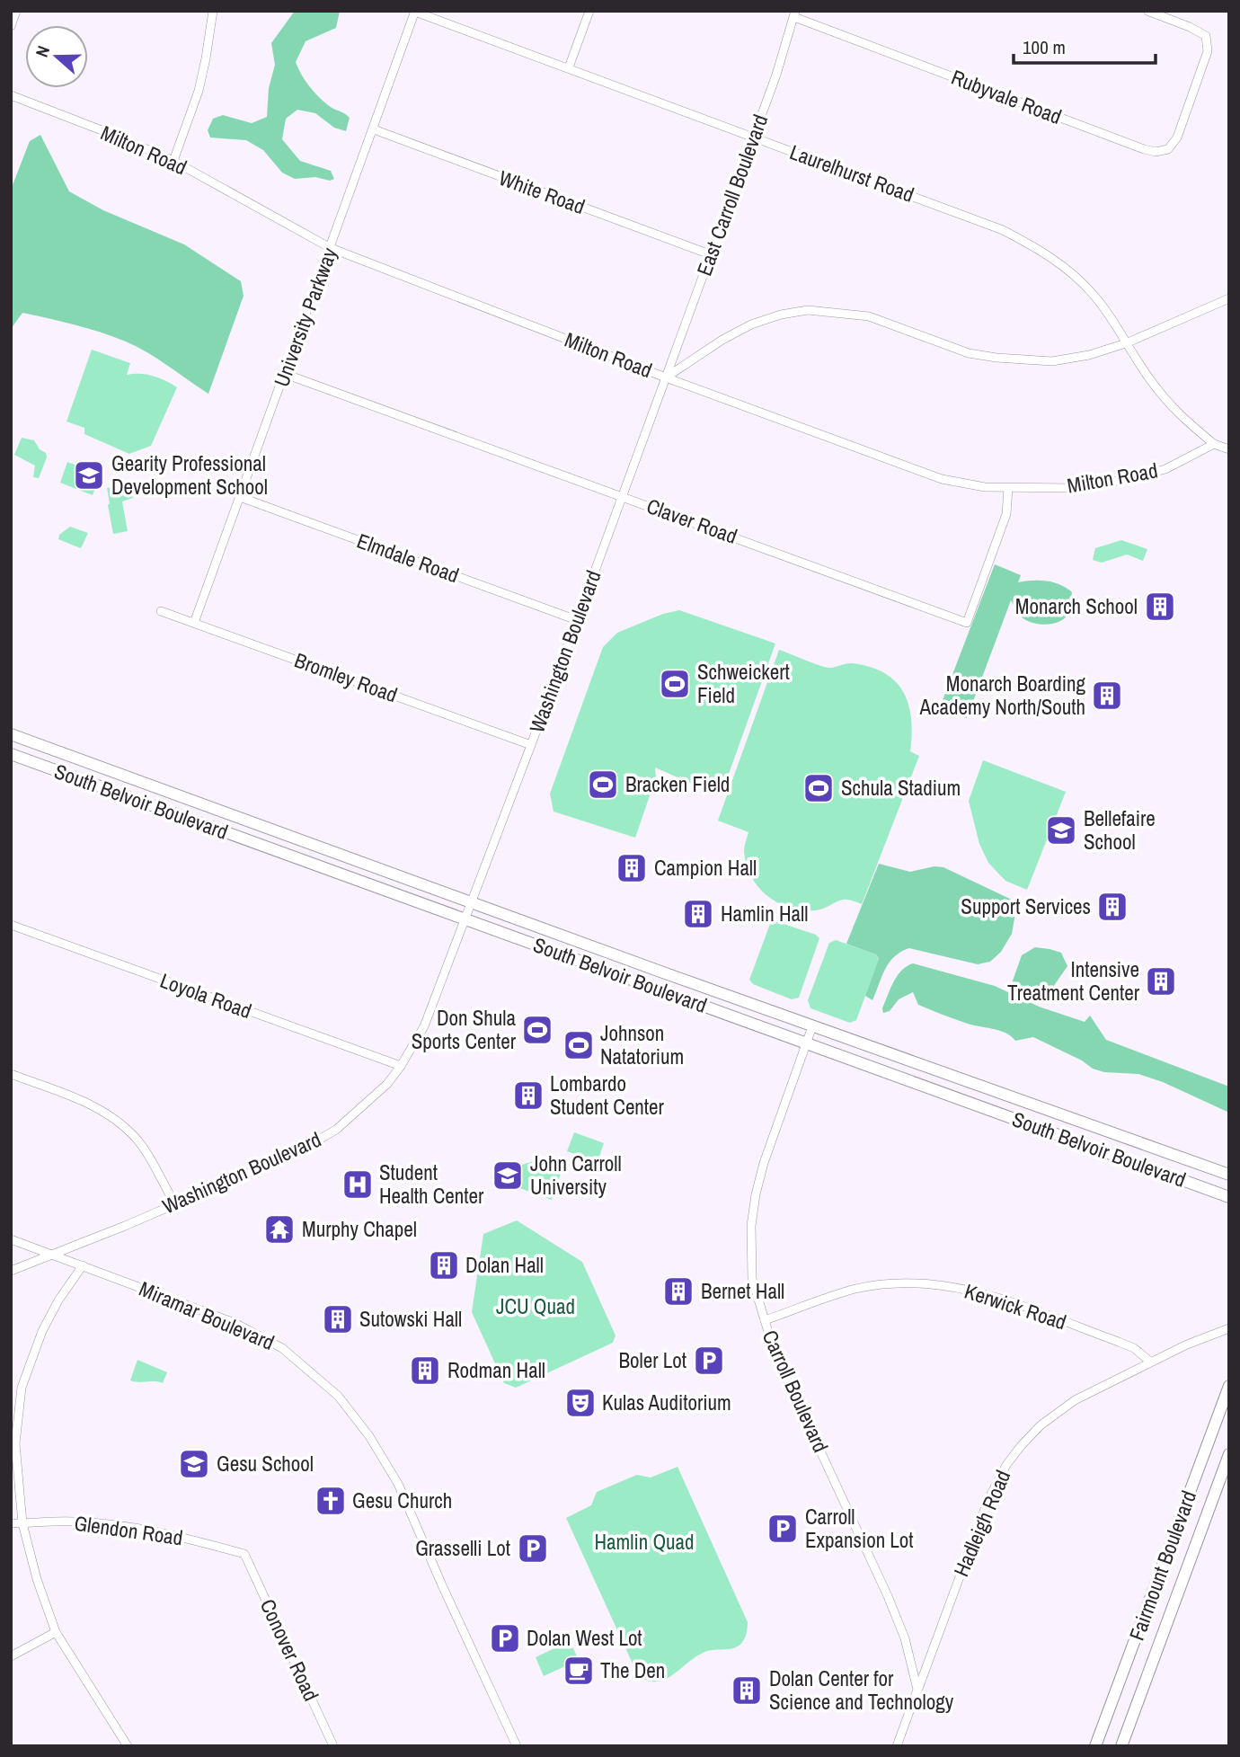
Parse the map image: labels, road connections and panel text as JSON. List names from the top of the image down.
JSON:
{
  "streets": {
    "street": [
      "Rubyvale Road",
      "Milton Road",
      "Laurelhurst Road",
      "White Road",
      "East Carroll Boulevard",
      "University Parkway",
      "Claver Road",
      "Elmdale Road",
      "Washington Boulevard",
      "Bromley Road",
      "South Belvoir Boulevard",
      "Loyola Road",
      "Kerwick Road",
      "Miramar Boulevard",
      "Carroll Boulevard",
      "Hadleigh Road",
      "Glendon Road",
      "Fairmount Boulevard",
      "Conover Road"
    ]
  },
  "crossings": [
    ["Rubyvale Road", "East Carroll Boulevard"],
    ["Milton Road", "Laurelhurst Road"],
    ["Milton Road", "East Carroll Boulevard"],
    ["Milton Road", "University Parkway"],
    ["Milton Road", "Claver Road"],
    ["Milton Road", "Washington Boulevard"],
    ["Laurelhurst Road", "East Carroll Boulevard"],
    ["Laurelhurst Road", "University Parkway"],
    ["White Road", "East Carroll Boulevard"],
    ["White Road", "University Parkway"],
    ["East Carroll Boulevard", "Washington Boulevard"],
    ["University Parkway", "Claver Road"],
    ["University Parkway", "Elmdale Road"],
    ["University Parkway", "Bromley Road"],
    ["Claver Road", "Washington Boulevard"],
    ["Elmdale Road", "Washington Boulevard"],
    ["Washington Boulevard", "Bromley Road"],
    ["Washington Boulevard", "South Belvoir Boulevard"],
    ["Washington Boulevard", "Loyola Road"],
    ["Washington Boulevard", "Miramar Boulevard"],
    ["South Belvoir Boulevard", "Carroll Boulevard"],
    ["Kerwick Road", "Carroll Boulevard"],
    ["Kerwick Road", "Hadleigh Road"],
    ["Carroll Boulevard", "Hadleigh Road"],
    ["Glendon Road", "Conover Road"]
  ],
  "parks": ["JCU Quad", "Hamlin Quad"],
  "places": {
    "school or university": [
      "Gearity Professional Development School",
      "Bellefaire School",
      "John Carroll University",
      "Gesu School"
    ],
    "building": [
      "Monarch School",
      "Monarch Boarding Academy North/South",
      "Campion Hall",
      "Support Services",
      "Hamlin Hall",
      "Intensive Treatment Center",
      "Lombardo Student Center",
      "Dolan Hall",
      "Bernet Hall",
      "Sutowski Hall",
      "Rodman Hall",
      "Dolan Center for Science and Technology"
    ],
    "sports": [
      "Schweickert Field",
      "Bracken Field",
      "Schula Stadium",
      "Don Shula Sports Center",
      "Johnson Natatorium"
    ],
    "hospital": ["Student Health Center"],
    "temple": ["Murphy Chapel"],
    "parking": [
      "Boler Lot",
      "Carroll Expansion Lot",
      "Grasselli Lot",
      "Dolan West Lot"
    ],
    "theatre": ["Kulas Auditorium"],
    "church": ["Gesu Church"],
    "cafe": ["The Den"]
  },
  "scale_bar": "100 m",
  "north": "left"
}
